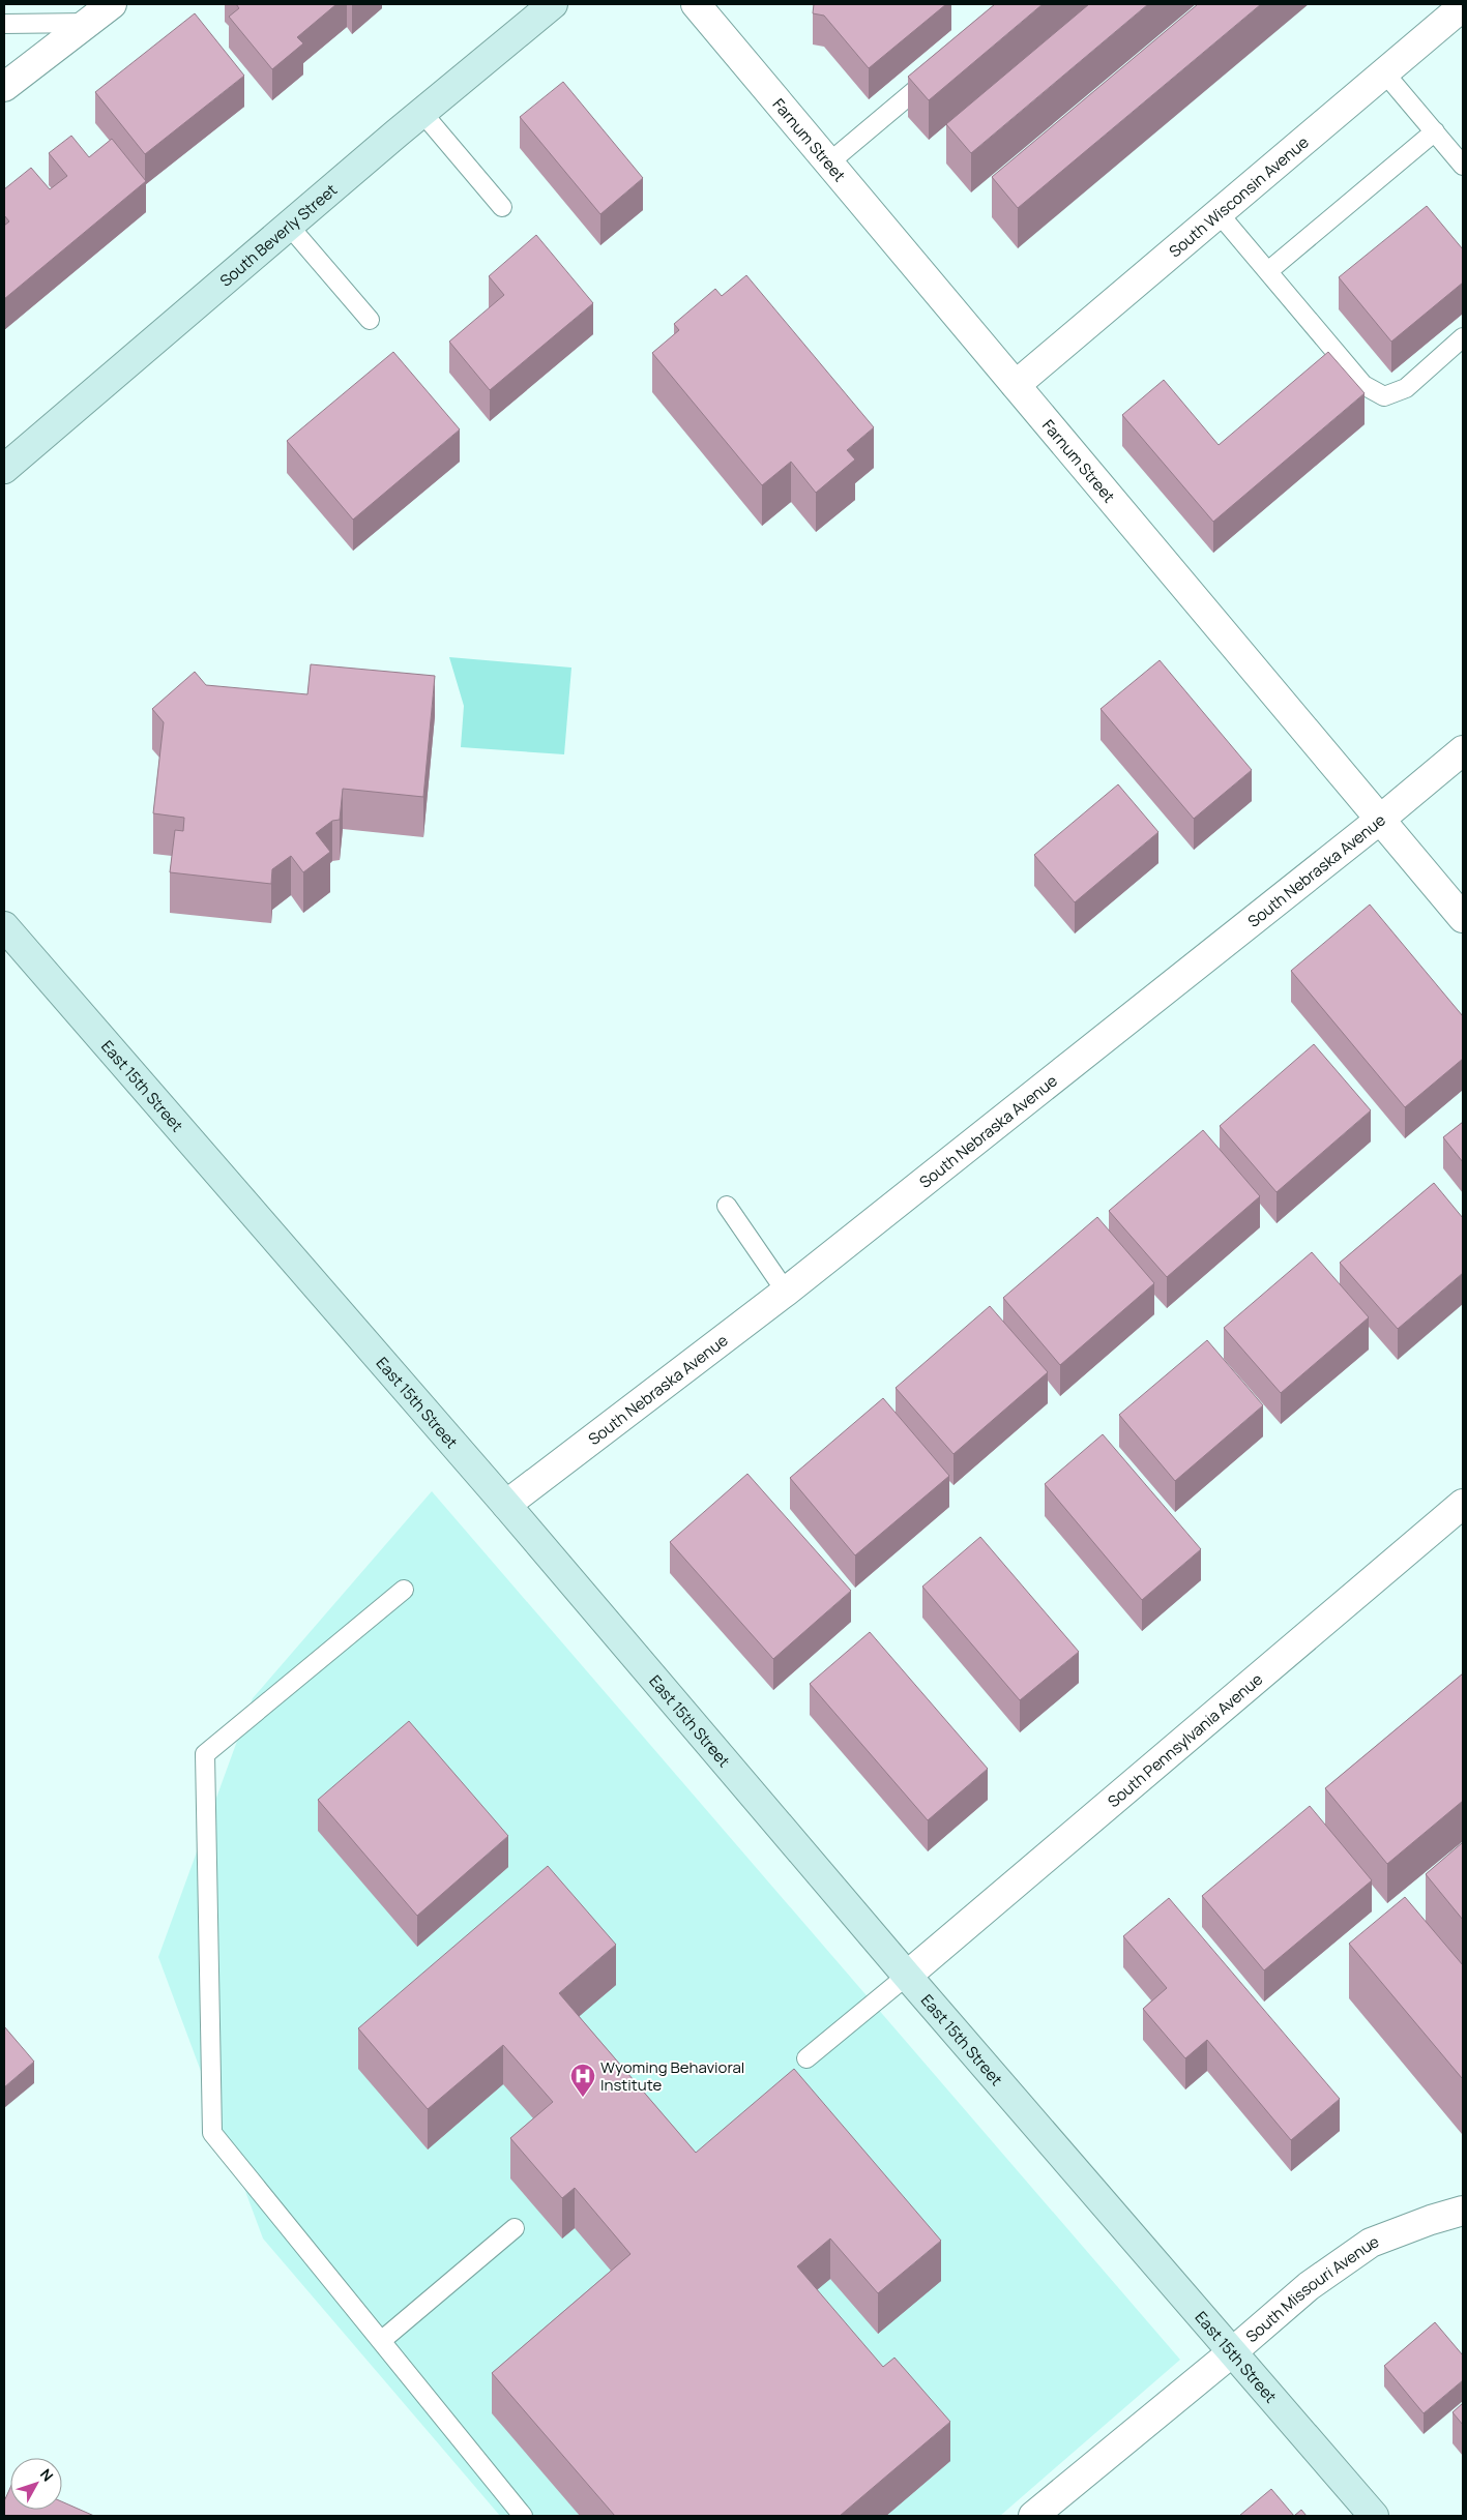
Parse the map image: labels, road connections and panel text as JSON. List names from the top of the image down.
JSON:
{
  "streets": {
    "main road": ["South Beverly Street", "East 15th Street"],
    "street": [
      "Farnum Street",
      "South Wisconsin Avenue",
      "South Nebraska Avenue",
      "South Pennsylvania Avenue",
      "South Missouri Avenue"
    ]
  },
  "crossings": [
    ["Farnum Street", "South Wisconsin Avenue"],
    ["Farnum Street", "South Nebraska Avenue"],
    ["South Nebraska Avenue", "East 15th Street"],
    ["East 15th Street", "South Pennsylvania Avenue"],
    ["East 15th Street", "South Missouri Avenue"]
  ],
  "places": {
    "hospital": ["Wyoming Behavioral Institute"]
  },
  "north": "top right"
}
